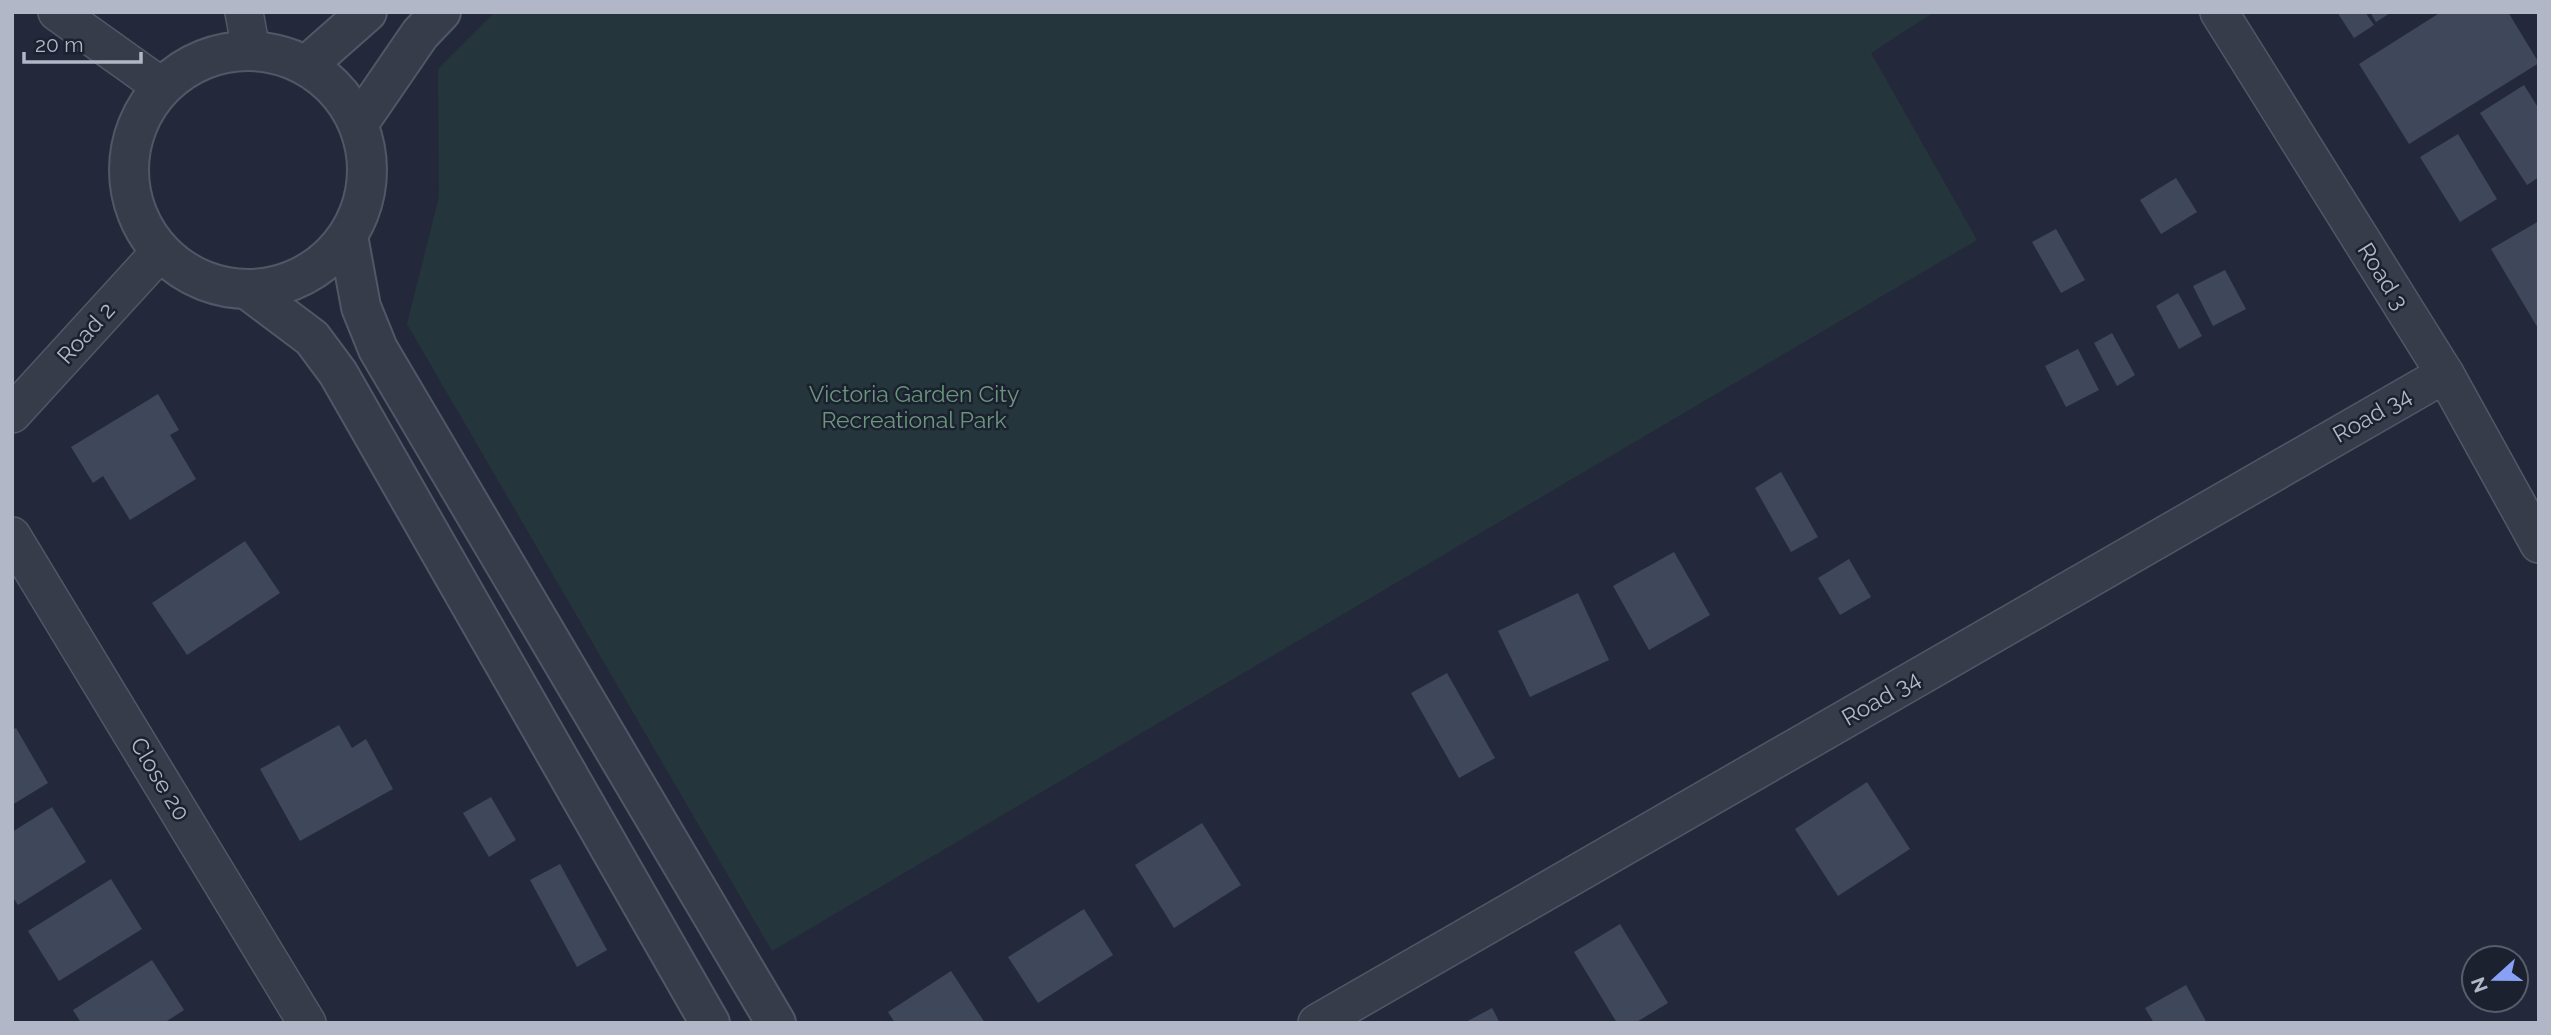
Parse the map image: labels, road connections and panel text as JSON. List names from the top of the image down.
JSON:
{
  "streets": {
    "street": [
      "Road 3",
      "Road 2",
      "Road 34",
      "Close 20"
    ]
  },
  "crossings": [
    ["Road 3", "Road 34"]
  ],
  "parks": ["Victoria Garden City Recreational Park"],
  "scale_bar": "20 m",
  "north": "left"
}
